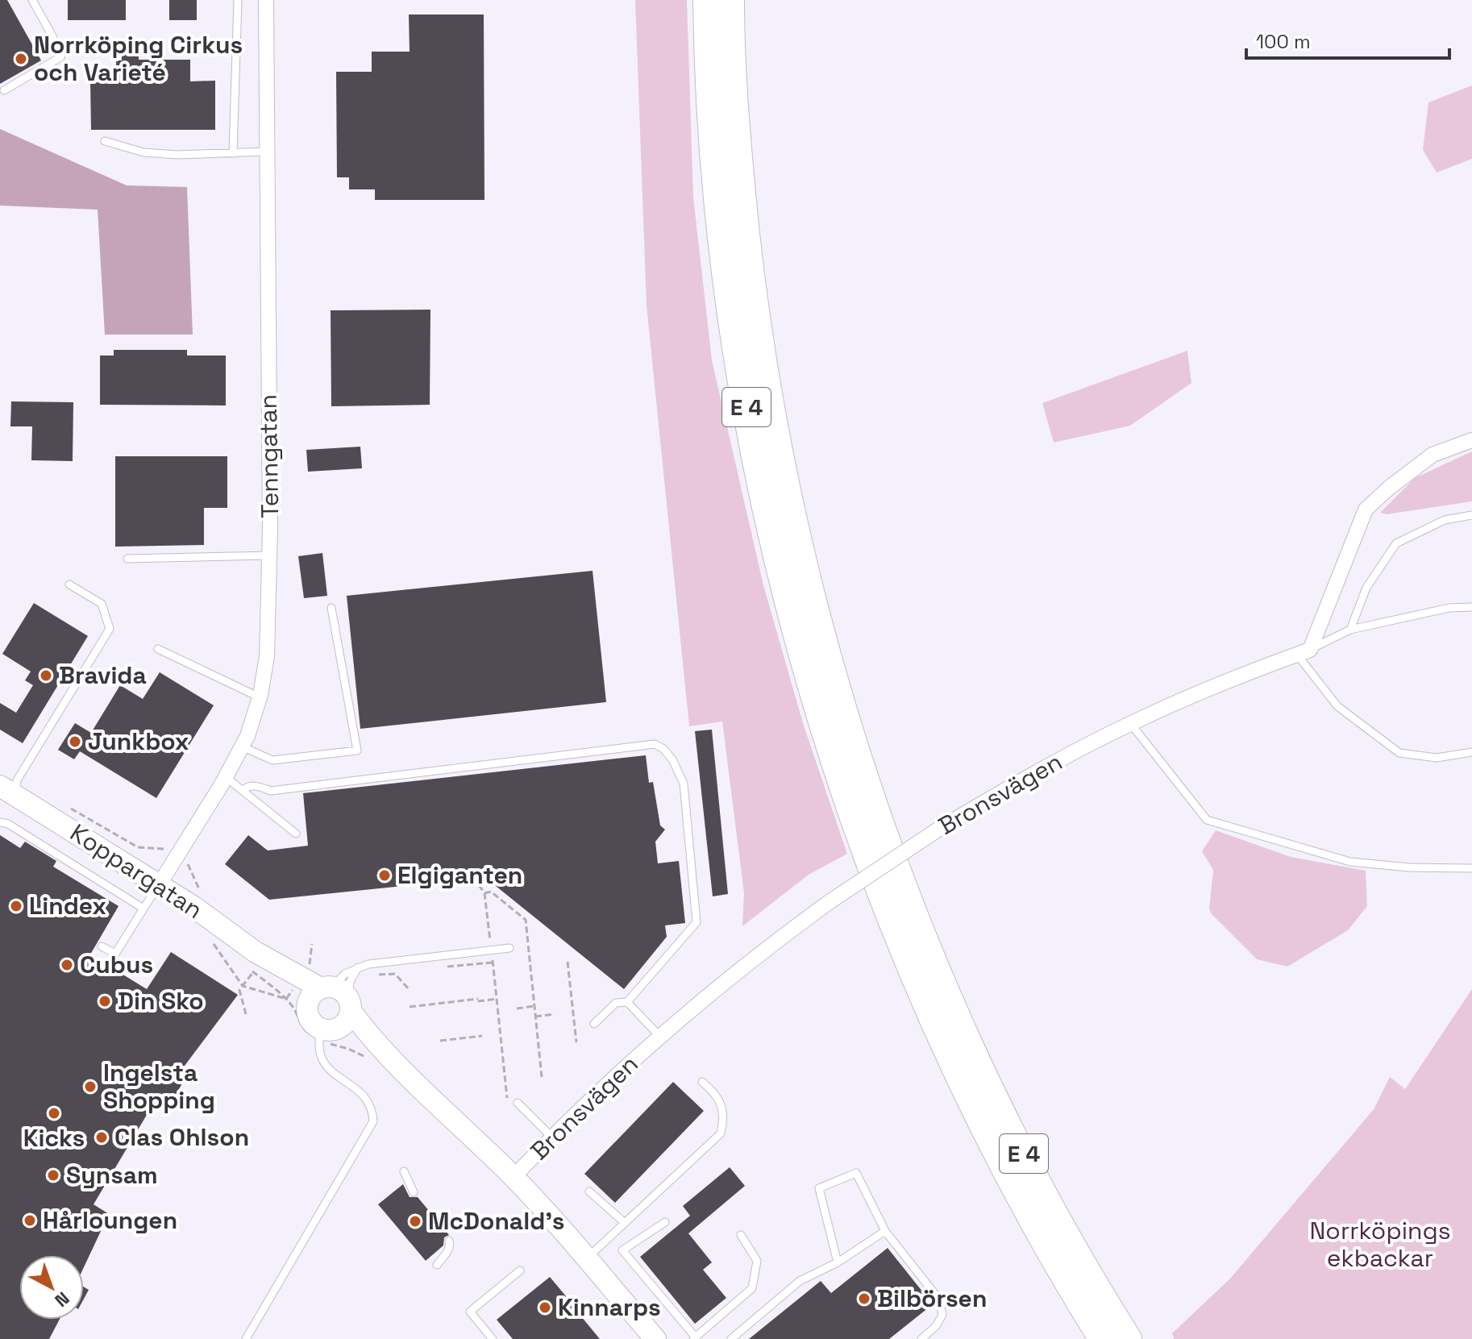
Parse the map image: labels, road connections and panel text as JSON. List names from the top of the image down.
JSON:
{
  "streets": {
    "highway": ["E 4"],
    "street": ["Tenngatan", "Bronsvägen", "Koppargatan"]
  },
  "crossings": [
    ["Tenngatan", "Koppargatan"],
    ["Bronsvägen", "Koppargatan"]
  ],
  "parks": ["Norrköpings ekbackar"],
  "places": [
    "Norrköping Cirkus och Varieté",
    "Bravida",
    "Junkbox",
    "Elgiganten",
    "Lindex",
    "Cubus",
    "Din Sko",
    "Ingelsta Shopping",
    "Kicks",
    "Clas Ohlson",
    "Synsam",
    "Hårloungen",
    "McDonald's",
    "Bilbörsen",
    "Kinnarps"
  ],
  "scale_bar": "100 m",
  "north": "bottom right"
}
